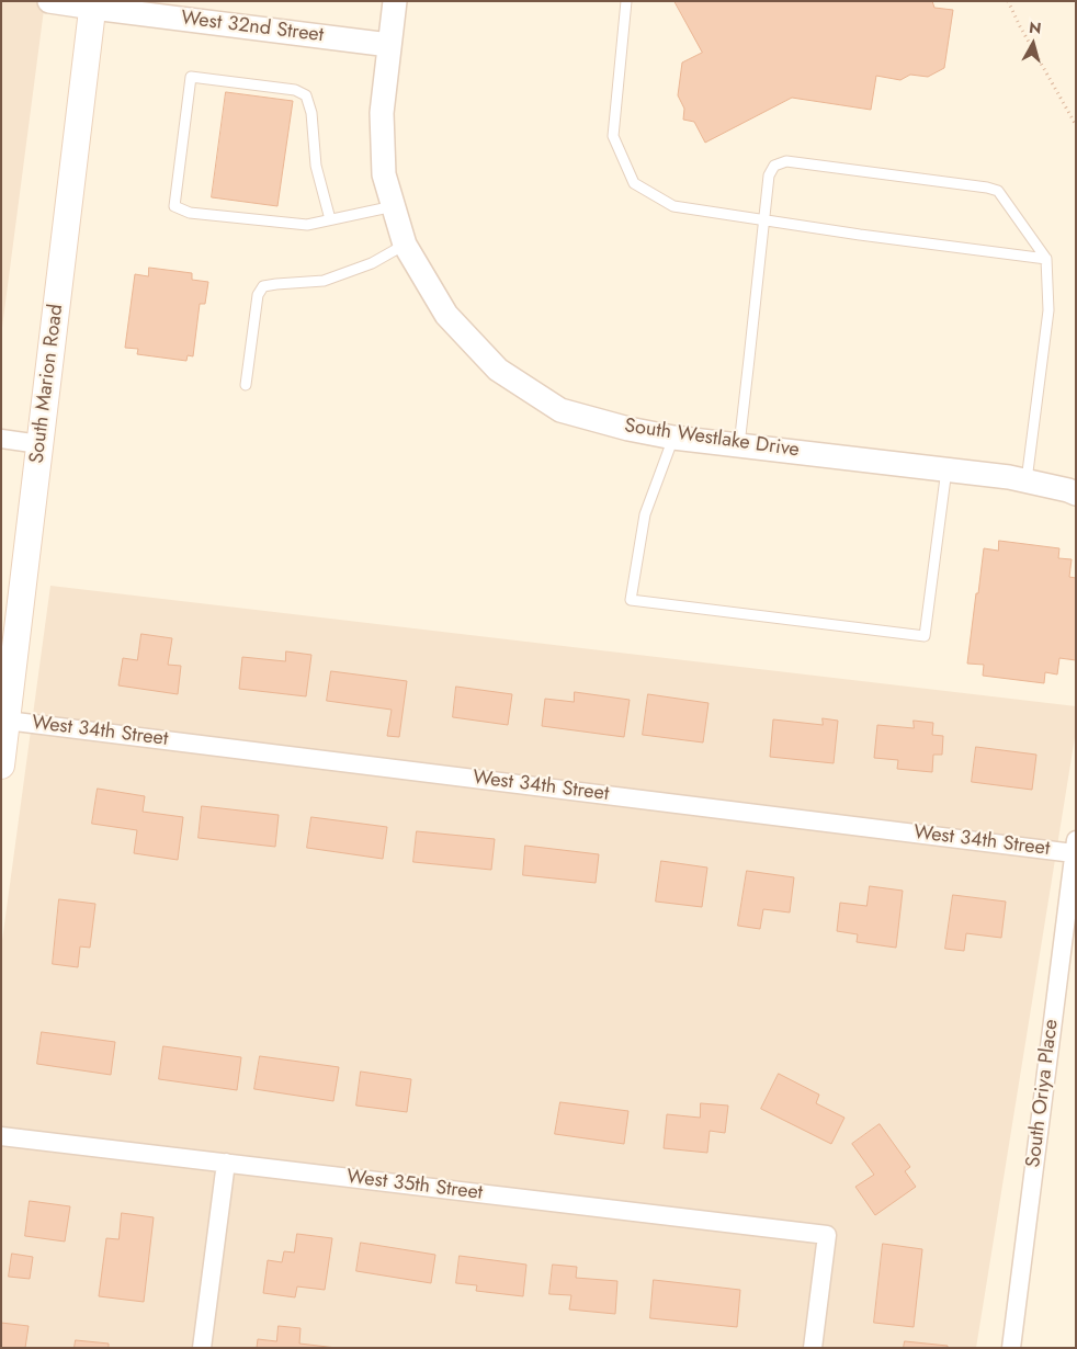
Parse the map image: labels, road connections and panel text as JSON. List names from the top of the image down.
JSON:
{
  "streets": {
    "main road": ["South Marion Road"],
    "street": [
      "West 32nd Street",
      "South Westlake Drive",
      "West 34th Street",
      "South Oriya Place",
      "West 35th Street"
    ]
  },
  "crossings": [
    ["West 32nd Street", "South Marion Road"],
    ["West 32nd Street", "South Westlake Drive"],
    ["South Marion Road", "West 34th Street"],
    ["West 34th Street", "South Oriya Place"]
  ],
  "north": "top"
}
